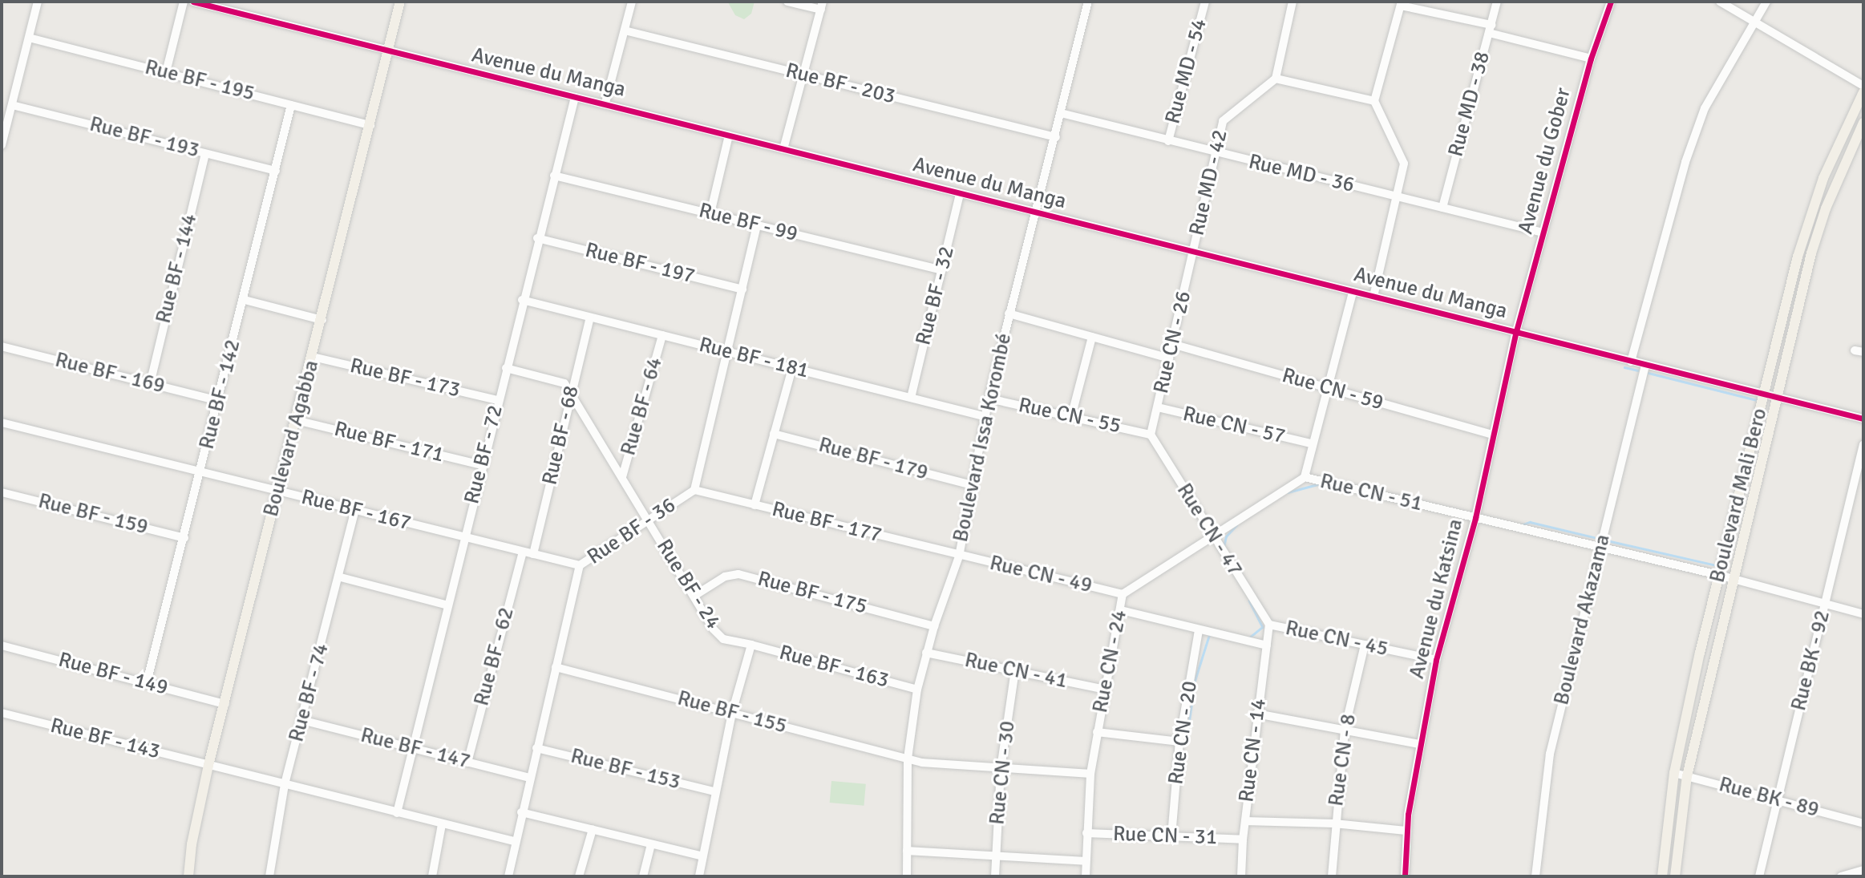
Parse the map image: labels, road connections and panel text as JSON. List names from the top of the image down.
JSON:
{
  "streets": {
    "main road": ["Boulevard Agabba", "Boulevard Mali Bero"],
    "street": [
      "Rue MD - 54",
      "Avenue du Manga",
      "Rue BF - 195",
      "Rue BF - 203",
      "Rue MD - 38",
      "Rue BF - 193",
      "Avenue du Gober",
      "Rue MD - 36",
      "Rue MD - 42",
      "Rue BF - 99",
      "Rue BF - 197",
      "Rue BF - 144",
      "Rue BF - 32",
      "Rue CN - 26",
      "Rue BF - 181",
      "Rue BF - 169",
      "Rue BF - 173",
      "Rue CN - 59",
      "Rue BF - 142",
      "Rue BF - 64",
      "Rue CN - 55",
      "Rue CN - 57",
      "Rue BF - 68",
      "Boulevard Issa Korombé",
      "Rue BF - 171",
      "Rue BF - 72",
      "Rue BF - 179",
      "Rue CN - 51",
      "Rue BF - 167",
      "Rue BF - 159",
      "Rue BF - 177",
      "Rue CN - 47",
      "Rue BF - 36",
      "Rue CN - 49",
      "Rue BF - 24",
      "Rue BF - 175",
      "Avenue du Katsina",
      "Boulevard Akazama",
      "Rue CN - 45",
      "Rue BF - 62",
      "Rue BK - 92",
      "Rue CN - 24",
      "Rue BF - 163",
      "Rue CN - 41",
      "Rue BF - 149",
      "Rue BF - 74",
      "Rue BF - 155",
      "Rue CN - 20",
      "Rue BF - 143",
      "Rue BF - 147",
      "Rue CN - 14",
      "Rue CN - 8",
      "Rue BF - 153",
      "Rue CN - 30",
      "Rue BK - 89",
      "Rue CN - 31"
    ]
  },
  "crossings": [
    ["Rue MD - 54", "Rue MD - 36"],
    ["Avenue du Manga", "Avenue du Gober"],
    ["Avenue du Manga", "Rue MD - 42"],
    ["Avenue du Manga", "Rue BF - 32"],
    ["Avenue du Manga", "Rue CN - 26"],
    ["Avenue du Manga", "Boulevard Issa Korombé"],
    ["Avenue du Manga", "Boulevard Agabba"],
    ["Avenue du Manga", "Rue BF - 72"],
    ["Avenue du Manga", "Boulevard Mali Bero"],
    ["Avenue du Manga", "Avenue du Katsina"],
    ["Avenue du Manga", "Boulevard Akazama"],
    ["Rue BF - 195", "Rue BF - 142"],
    ["Rue BF - 195", "Boulevard Agabba"],
    ["Rue BF - 203", "Boulevard Issa Korombé"],
    ["Rue MD - 38", "Rue MD - 36"],
    ["Rue BF - 193", "Rue BF - 144"],
    ["Rue BF - 193", "Rue BF - 142"],
    ["Avenue du Gober", "Rue MD - 36"],
    ["Avenue du Gober", "Avenue du Katsina"],
    ["Rue MD - 36", "Rue MD - 42"],
    ["Rue MD - 36", "Boulevard Issa Korombé"],
    ["Rue MD - 42", "Rue CN - 26"],
    ["Rue BF - 99", "Rue BF - 32"],
    ["Rue BF - 99", "Rue BF - 72"],
    ["Rue BF - 99", "Rue BF - 36"],
    ["Rue BF - 197", "Rue BF - 72"],
    ["Rue BF - 197", "Rue BF - 36"],
    ["Rue BF - 144", "Rue BF - 169"],
    ["Rue BF - 32", "Rue BF - 181"],
    ["Rue CN - 26", "Rue CN - 59"],
    ["Rue CN - 26", "Rue CN - 55"],
    ["Rue CN - 26", "Rue CN - 57"],
    ["Rue CN - 26", "Rue CN - 47"],
    ["Rue BF - 181", "Rue BF - 64"],
    ["Rue BF - 181", "Rue BF - 68"],
    ["Rue BF - 181", "Boulevard Issa Korombé"],
    ["Rue BF - 181", "Rue BF - 72"],
    ["Rue BF - 181", "Rue BF - 36"],
    ["Rue BF - 169", "Rue BF - 142"],
    ["Rue BF - 173", "Boulevard Agabba"],
    ["Rue BF - 173", "Rue BF - 72"],
    ["Rue CN - 59", "Avenue du Katsina"],
    ["Rue BF - 142", "Rue BF - 167"],
    ["Rue BF - 142", "Rue BF - 159"],
    ["Rue BF - 142", "Rue BF - 149"],
    ["Rue BF - 64", "Rue BF - 24"],
    ["Rue CN - 55", "Boulevard Issa Korombé"],
    ["Rue CN - 55", "Rue CN - 47"],
    ["Rue BF - 68", "Rue BF - 167"],
    ["Rue BF - 68", "Rue BF - 24"],
    ["Boulevard Issa Korombé", "Rue BF - 179"],
    ["Boulevard Issa Korombé", "Rue BF - 177"],
    ["Boulevard Issa Korombé", "Rue CN - 49"],
    ["Boulevard Issa Korombé", "Rue BF - 175"],
    ["Boulevard Issa Korombé", "Rue BF - 163"],
    ["Boulevard Issa Korombé", "Rue CN - 41"],
    ["Boulevard Issa Korombé", "Rue BF - 155"],
    ["Boulevard Agabba", "Rue BF - 171"],
    ["Boulevard Agabba", "Rue BF - 167"],
    ["Boulevard Agabba", "Rue BF - 149"],
    ["Boulevard Agabba", "Rue BF - 143"],
    ["Rue BF - 171", "Rue BF - 72"],
    ["Rue BF - 72", "Rue BF - 167"],
    ["Rue BF - 72", "Rue BF - 24"],
    ["Rue BF - 72", "Rue BF - 143"],
    ["Rue BF - 72", "Rue BF - 147"],
    ["Rue CN - 51", "Boulevard Mali Bero"],
    ["Rue CN - 51", "Avenue du Katsina"],
    ["Rue CN - 51", "Boulevard Akazama"],
    ["Rue CN - 51", "Rue BK - 92"],
    ["Rue CN - 51", "Rue CN - 24"],
    ["Boulevard Mali Bero", "Rue BK - 89"],
    ["Rue BF - 167", "Rue BF - 36"],
    ["Rue BF - 167", "Rue BF - 62"],
    ["Rue BF - 167", "Rue BF - 74"],
    ["Rue BF - 177", "Rue BF - 36"],
    ["Rue BF - 177", "Rue CN - 49"],
    ["Rue CN - 47", "Rue CN - 45"],
    ["Rue CN - 47", "Rue CN - 24"],
    ["Rue CN - 47", "Rue CN - 14"],
    ["Rue BF - 36", "Rue BF - 24"],
    ["Rue BF - 36", "Rue BF - 155"],
    ["Rue BF - 36", "Rue BF - 143"],
    ["Rue BF - 36", "Rue BF - 147"],
    ["Rue BF - 36", "Rue BF - 153"],
    ["Rue CN - 49", "Rue CN - 24"],
    ["Rue BF - 24", "Rue BF - 175"],
    ["Rue BF - 24", "Rue BF - 163"],
    ["Avenue du Katsina", "Rue CN - 45"],
    ["Rue CN - 45", "Rue CN - 14"],
    ["Rue CN - 45", "Rue CN - 8"],
    ["Rue BF - 62", "Rue BF - 147"],
    ["Rue BK - 92", "Rue BK - 89"],
    ["Rue CN - 24", "Rue CN - 41"],
    ["Rue CN - 24", "Rue BF - 155"],
    ["Rue CN - 24", "Rue CN - 31"],
    ["Rue CN - 41", "Rue CN - 30"],
    ["Rue BF - 74", "Rue BF - 143"],
    ["Rue BF - 74", "Rue BF - 147"],
    ["Rue BF - 155", "Rue CN - 30"],
    ["Rue CN - 20", "Rue CN - 31"],
    ["Rue CN - 14", "Rue CN - 31"]
  ]
}
